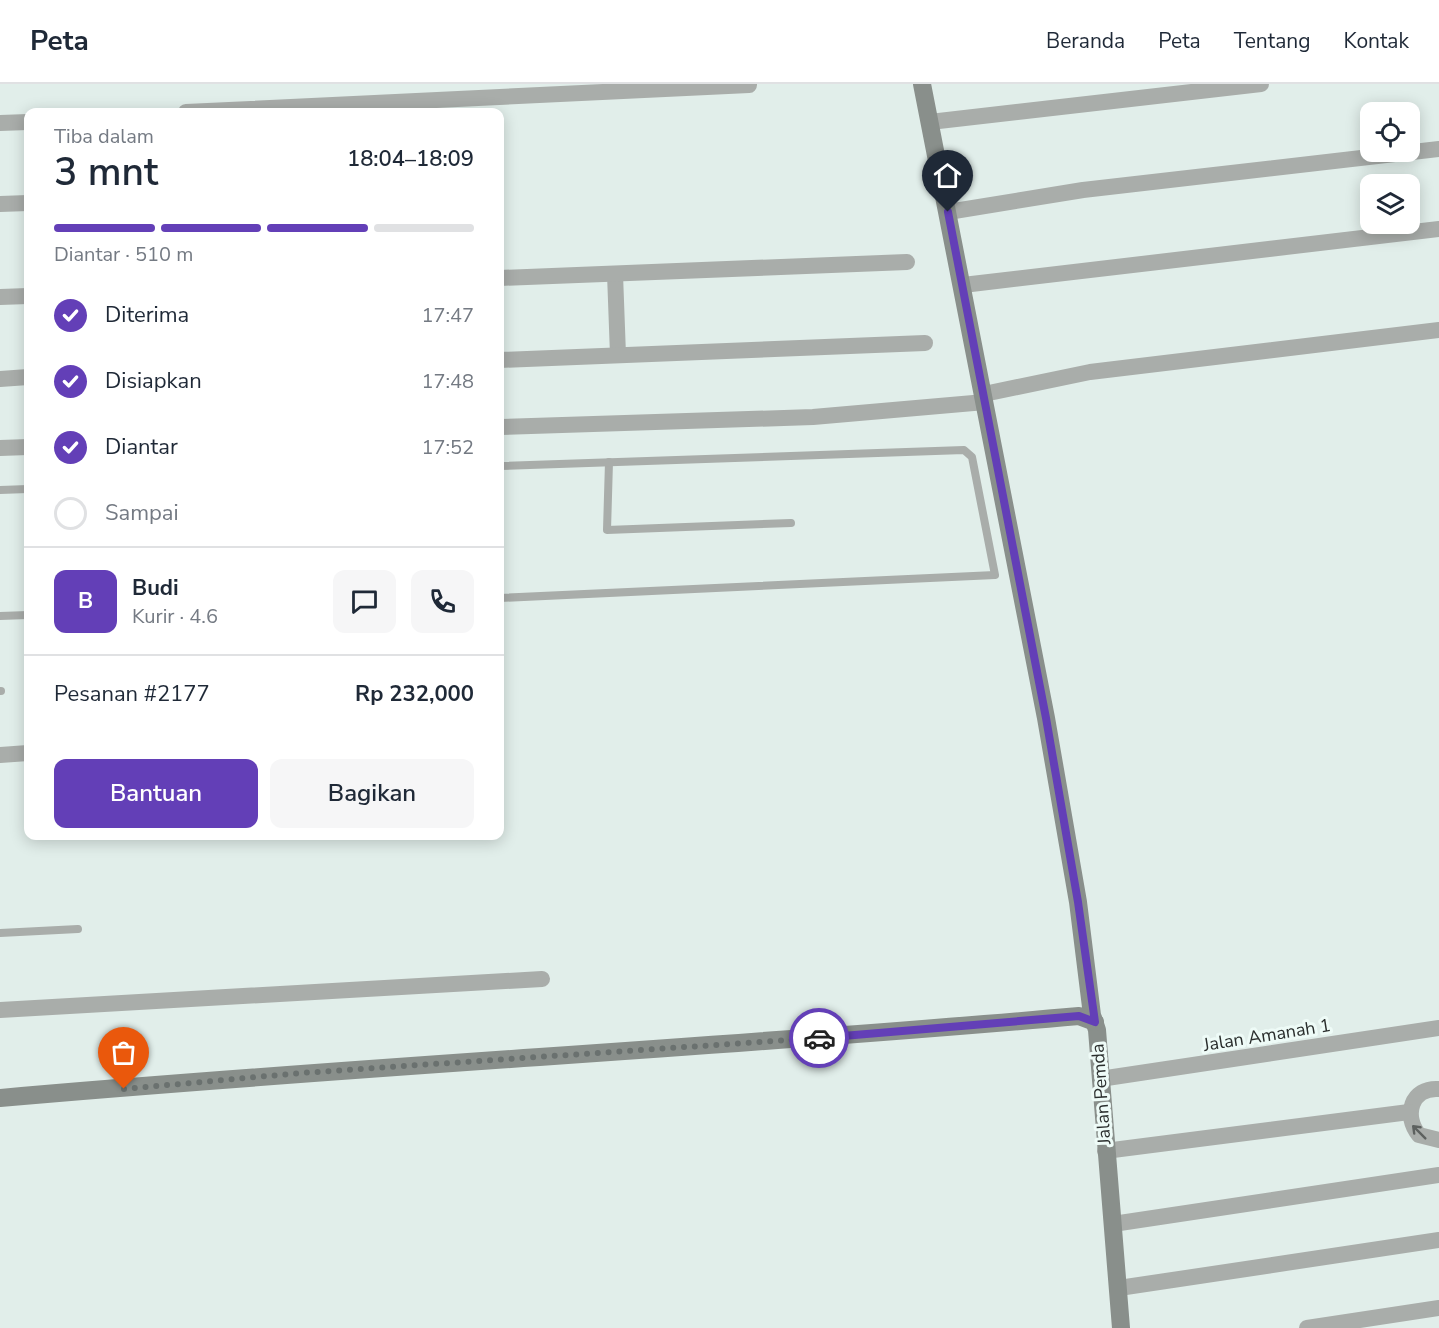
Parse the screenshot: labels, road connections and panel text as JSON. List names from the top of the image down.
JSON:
{
  "streets": {
    "street": ["Jalan Amanah 1", "Jalan Pemda"]
  },
  "crossings": [
    ["Jalan Amanah 1", "Jalan Pemda"]
  ],
  "page": {
    "header": "Peta",
    "nav": [
      "Beranda",
      "Peta",
      "Tentang",
      "Kontak"
    ],
    "heading": ["3 mnt", "Tiba dalam", "18:04–18:09"],
    "panel": [
      "Budi",
      "Kurir · 4.6",
      "Pesanan #2177",
      "Rp 232,000"
    ],
    "bar": "Diantar · 510 m",
    "list": [
      ["Diterima", "17:47"],
      ["Disiapkan", "17:48"],
      ["Diantar", "17:52"],
      "Sampai"
    ],
    "round": "B",
    "buttons": ["Bantuan", "Bagikan"]
  }
}
